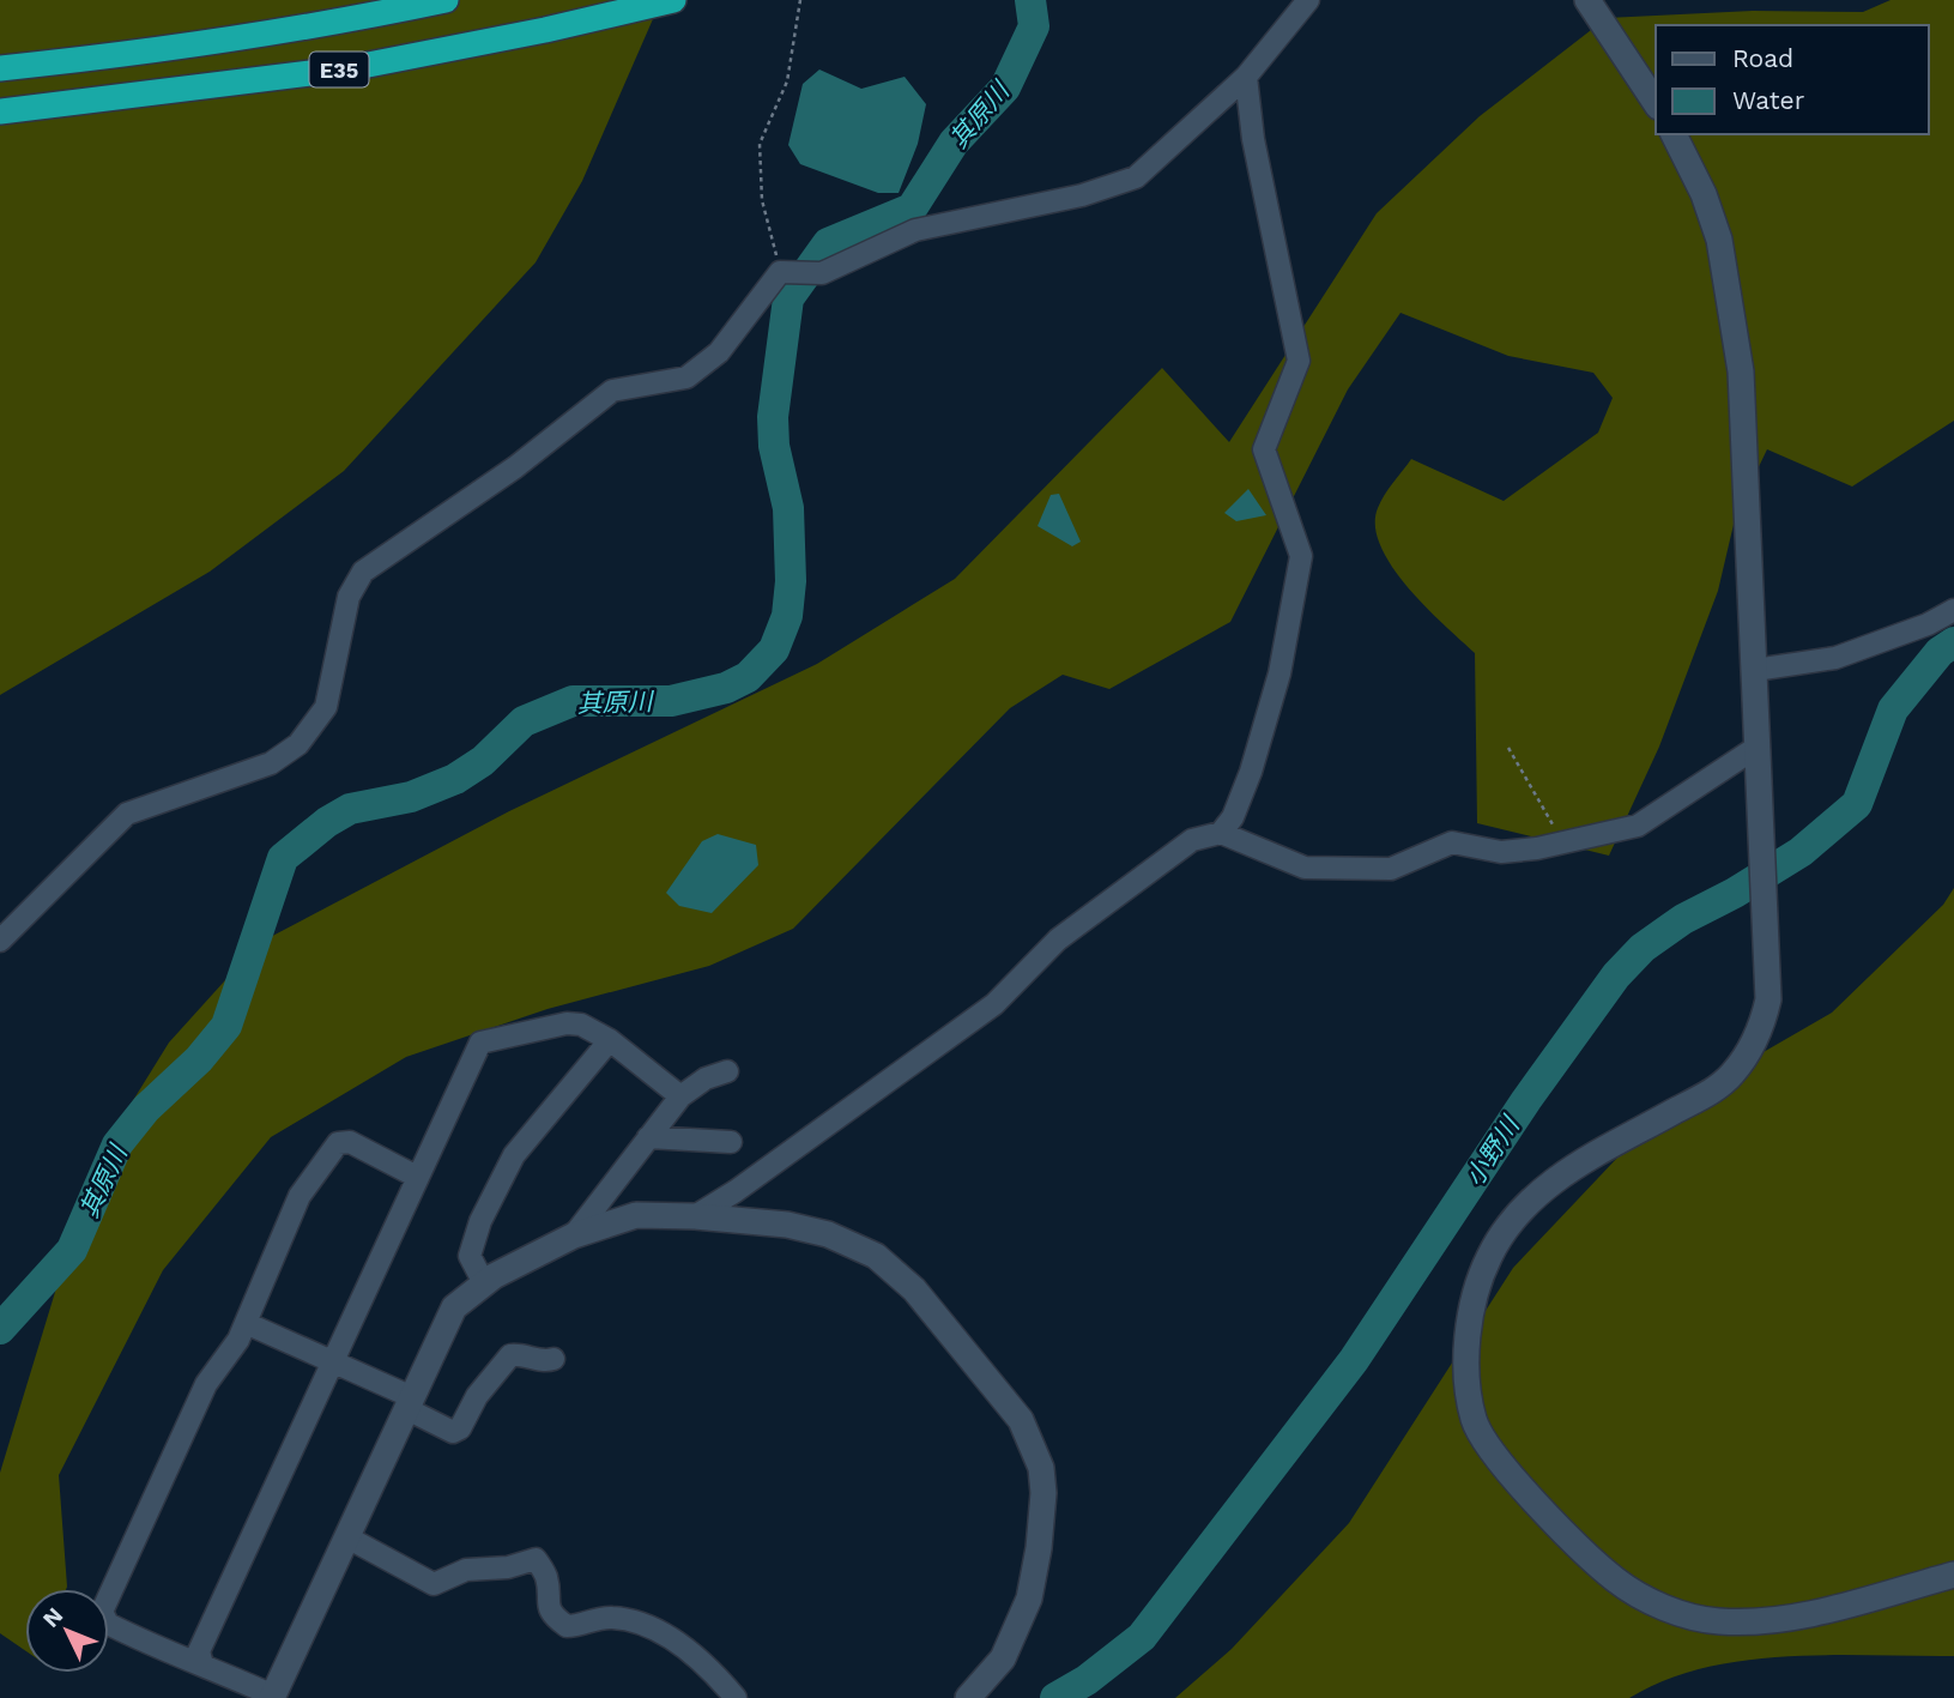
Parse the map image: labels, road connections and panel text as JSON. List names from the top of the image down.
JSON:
{
  "streets": {
    "highway": ["E35"]
  },
  "water": ["其原川", "小野川"],
  "legend": ["Road", "Water"],
  "north": "top left"
}
